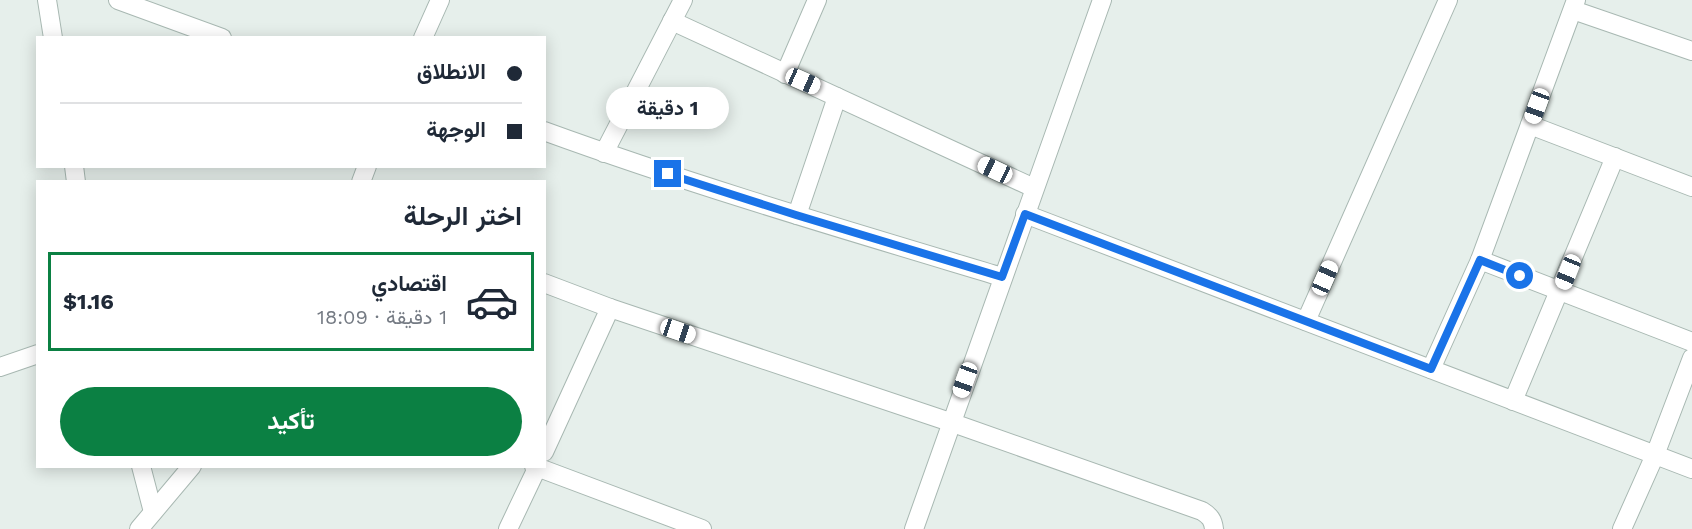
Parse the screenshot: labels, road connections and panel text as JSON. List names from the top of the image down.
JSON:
{
  "page": {
    "banner": ["الانطلاق", "الوجهة"],
    "bubble": "1 دقيقة",
    "heading": "اختر الرحلة",
    "list": [
      {
        "name": "اقتصادي",
        "note": "1 دقيقة · 18:09",
        "value": "$1.16"
      }
    ],
    "buttons": "تأكيد"
  }
}
